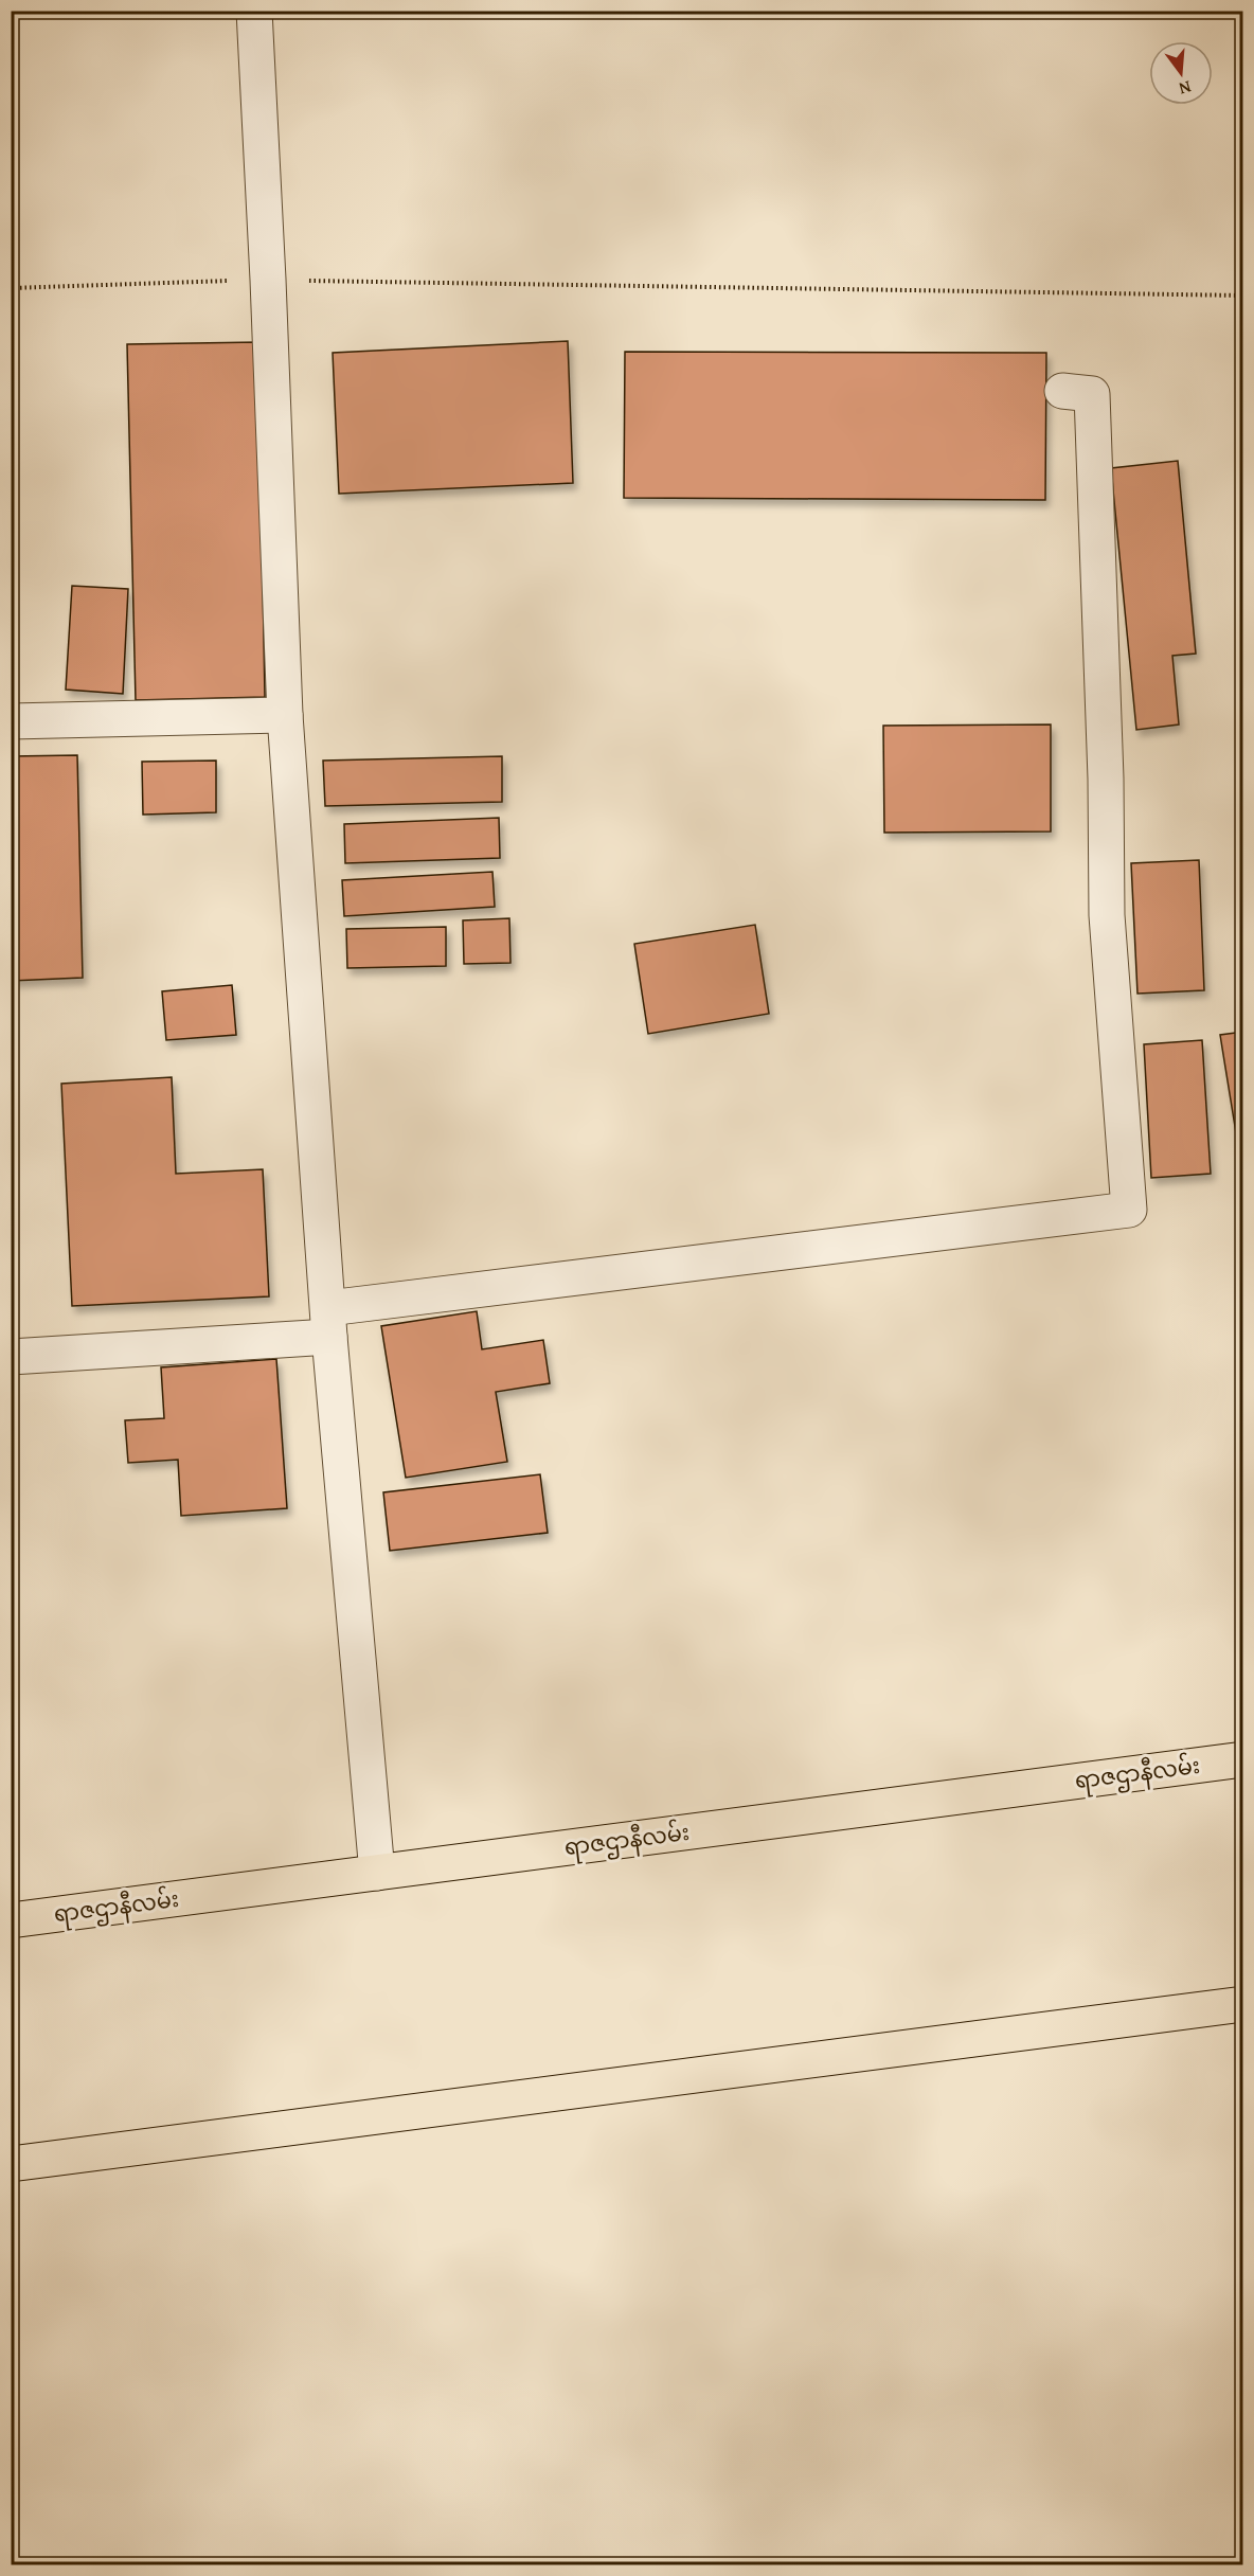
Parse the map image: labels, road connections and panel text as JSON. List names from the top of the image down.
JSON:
{
  "streets": {
    "main road": ["ရာဇဌာနီလမ်း"]
  },
  "north": "bottom"
}
